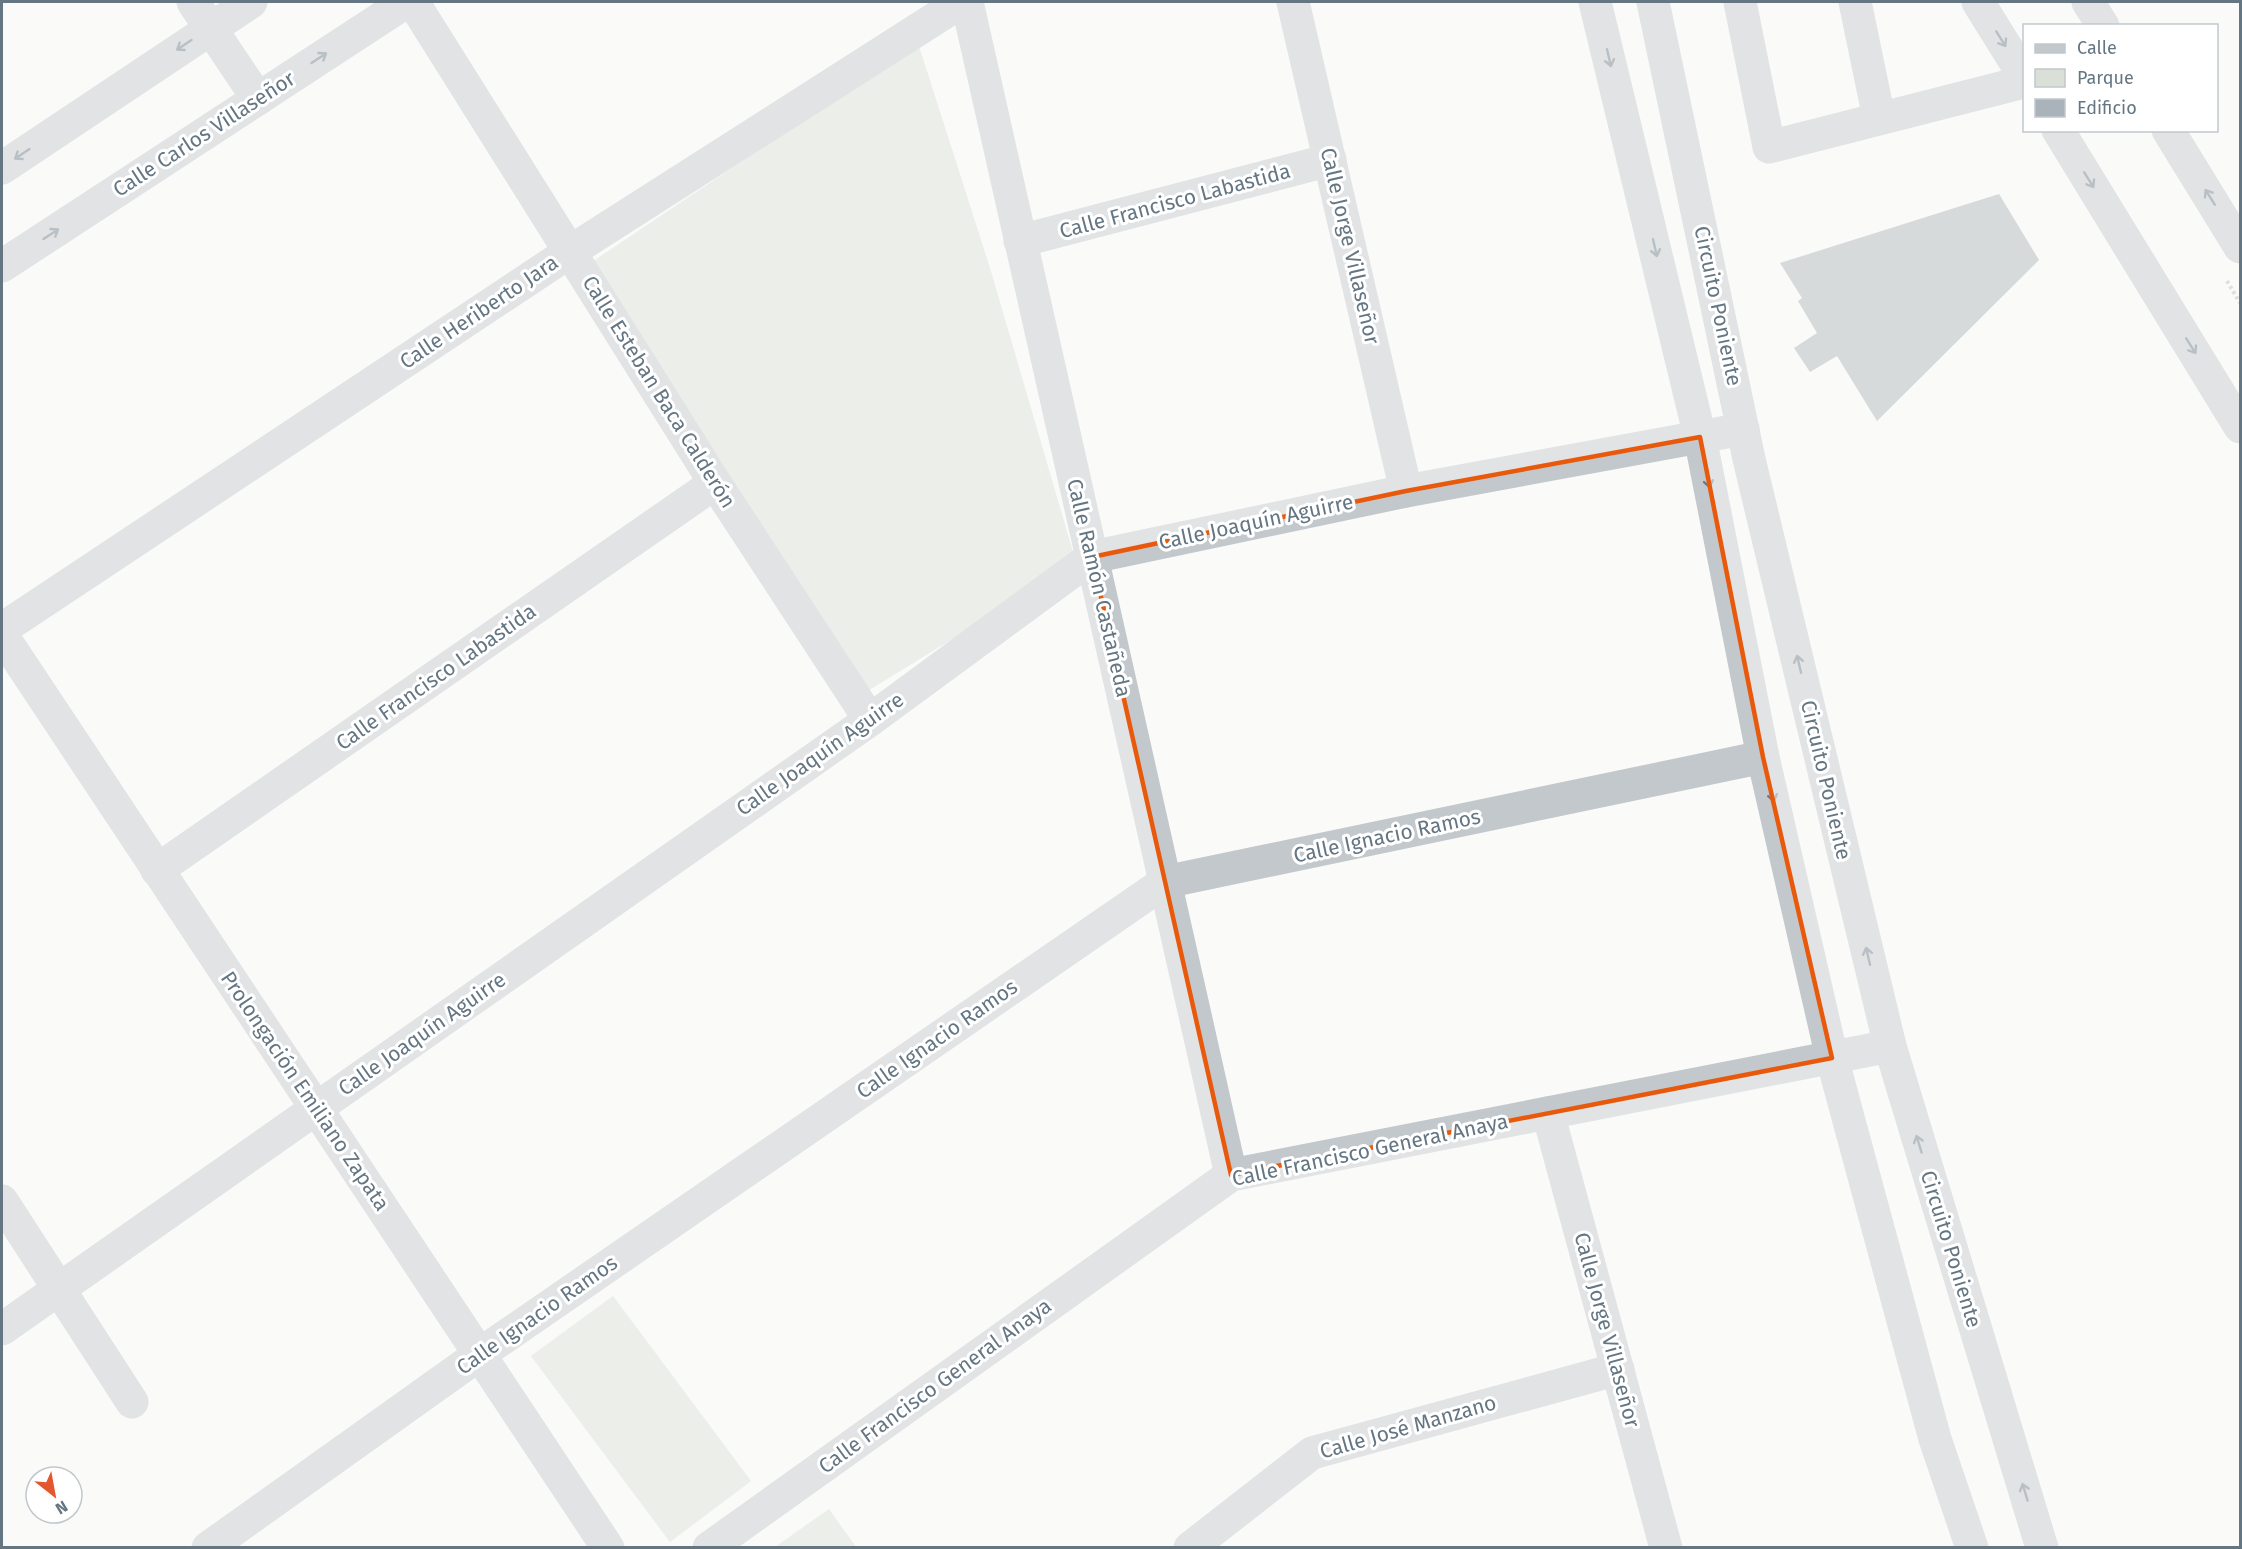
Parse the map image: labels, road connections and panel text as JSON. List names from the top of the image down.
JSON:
{
  "streets": {
    "street": [
      "Calle Carlos Villaseñor",
      "Calle Francisco Labastida",
      "Calle Jorge Villaseñor",
      "Circuito Poniente",
      "Calle Heriberto Jara",
      "Calle Esteban Baca Calderón",
      "Calle Joaquín Aguirre",
      "Calle Ramón Castañeda",
      "Calle Ignacio Ramos",
      "Prolongación Emiliano Zapata",
      "Calle Francisco General Anaya",
      "Calle José Manzano"
    ]
  },
  "crossings": [
    ["Calle Francisco Labastida", "Calle Jorge Villaseñor"],
    ["Calle Francisco Labastida", "Calle Esteban Baca Calderón"],
    ["Calle Francisco Labastida", "Calle Ramón Castañeda"],
    ["Calle Francisco Labastida", "Prolongación Emiliano Zapata"],
    ["Calle Jorge Villaseñor", "Calle Joaquín Aguirre"],
    ["Calle Jorge Villaseñor", "Calle Francisco General Anaya"],
    ["Calle Jorge Villaseñor", "Calle José Manzano"],
    ["Circuito Poniente", "Calle Joaquín Aguirre"],
    ["Circuito Poniente", "Calle Francisco General Anaya"],
    ["Calle Heriberto Jara", "Calle Esteban Baca Calderón"],
    ["Calle Esteban Baca Calderón", "Calle Joaquín Aguirre"],
    ["Calle Joaquín Aguirre", "Calle Ramón Castañeda"],
    ["Calle Joaquín Aguirre", "Prolongación Emiliano Zapata"],
    ["Calle Ramón Castañeda", "Calle Ignacio Ramos"],
    ["Calle Ramón Castañeda", "Calle Francisco General Anaya"],
    ["Calle Ignacio Ramos", "Prolongación Emiliano Zapata"]
  ],
  "legend": ["Calle", "Parque", "Edificio"],
  "north": "bottom right"
}
